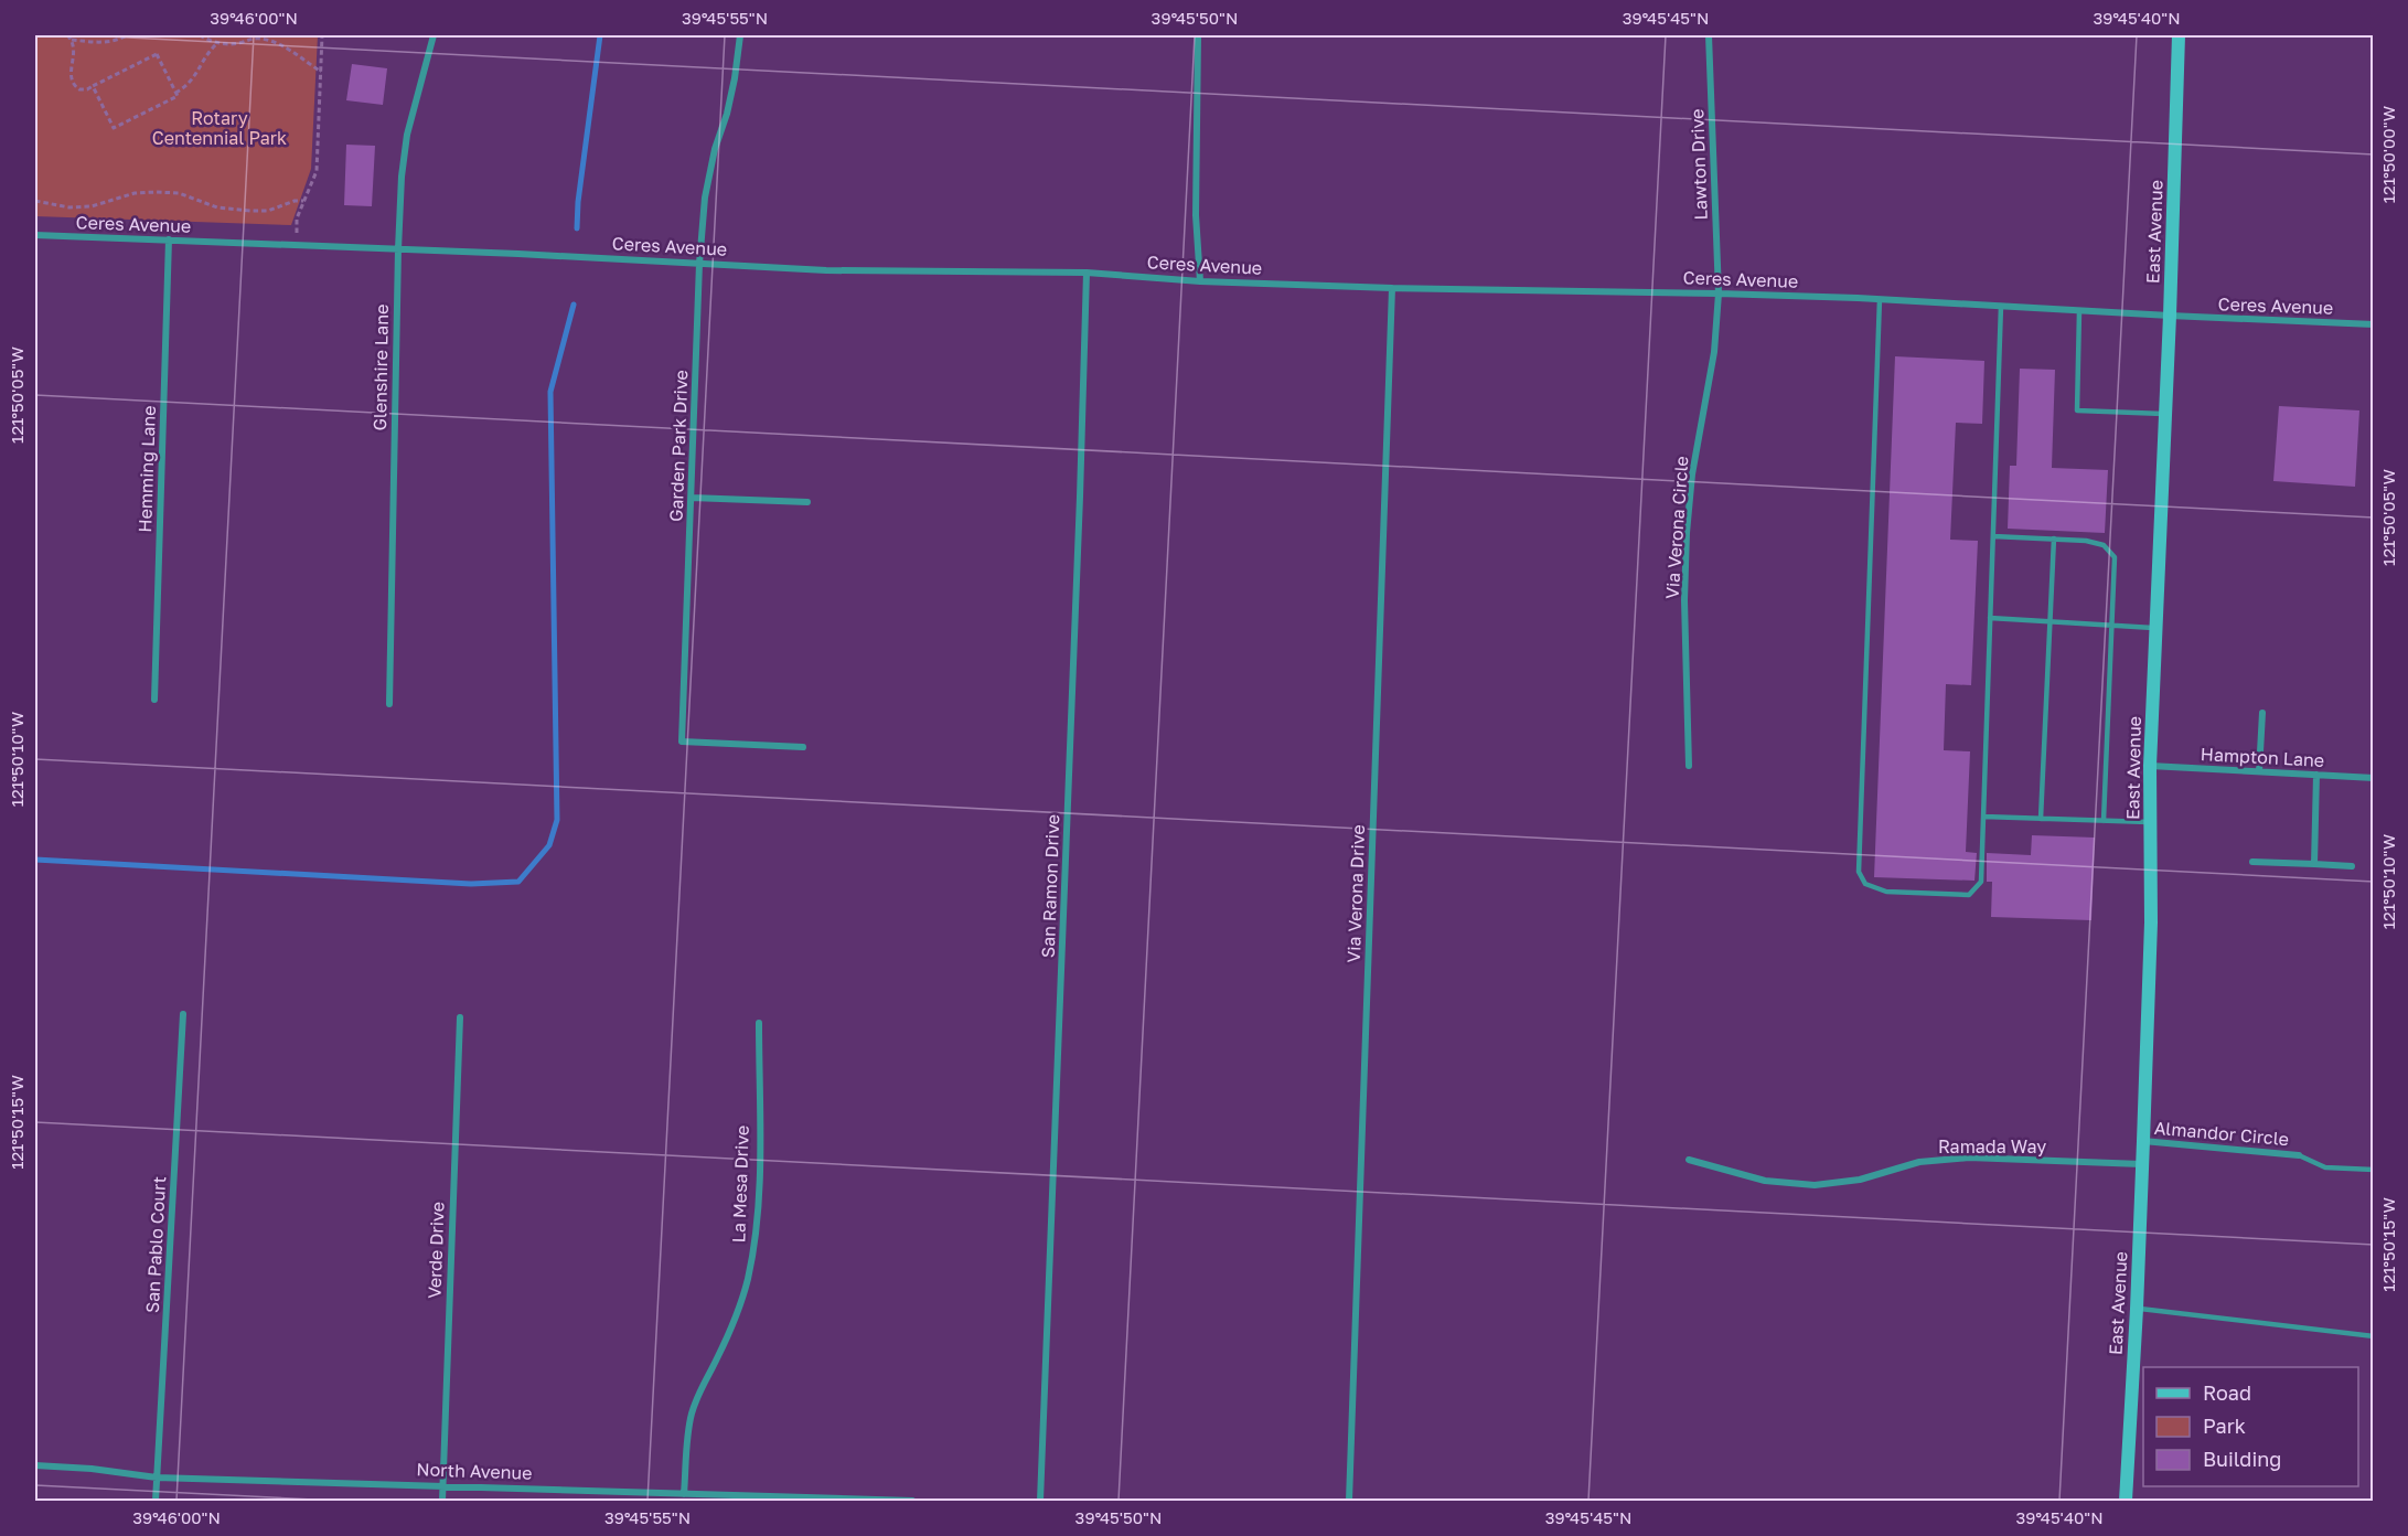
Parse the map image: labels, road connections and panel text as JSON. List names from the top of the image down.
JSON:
{
  "streets": {
    "main road": ["East Avenue"],
    "street": [
      "Lawton Drive",
      "Ceres Avenue",
      "Glenshire Lane",
      "Garden Park Drive",
      "Hemming Lane",
      "Via Verona Circle",
      "Hampton Lane",
      "San Ramon Drive",
      "Via Verona Drive",
      "Almandor Circle",
      "Ramada Way",
      "La Mesa Drive",
      "San Pablo Court",
      "Verde Drive",
      "North Avenue"
    ]
  },
  "crossings": [
    ["Lawton Drive", "Ceres Avenue"],
    ["Lawton Drive", "Via Verona Circle"],
    ["Ceres Avenue", "East Avenue"],
    ["Ceres Avenue", "Glenshire Lane"],
    ["Ceres Avenue", "Garden Park Drive"],
    ["Ceres Avenue", "Hemming Lane"],
    ["Ceres Avenue", "Via Verona Circle"],
    ["Ceres Avenue", "San Ramon Drive"],
    ["Ceres Avenue", "Via Verona Drive"],
    ["East Avenue", "Hampton Lane"],
    ["East Avenue", "Almandor Circle"],
    ["East Avenue", "Ramada Way"],
    ["La Mesa Drive", "North Avenue"],
    ["San Pablo Court", "North Avenue"],
    ["Verde Drive", "North Avenue"]
  ],
  "parks": ["Rotary Centennial Park"],
  "legend": ["Road", "Park", "Building"],
  "coordinates": [
    "39°46'00\"N",
    "39°45'55\"N",
    "39°45'50\"N",
    "39°45'45\"N",
    "39°45'40\"N",
    "121°50'00\"W",
    "121°50'05\"W",
    "121°50'10\"W",
    "121°50'15\"W"
  ]
}
